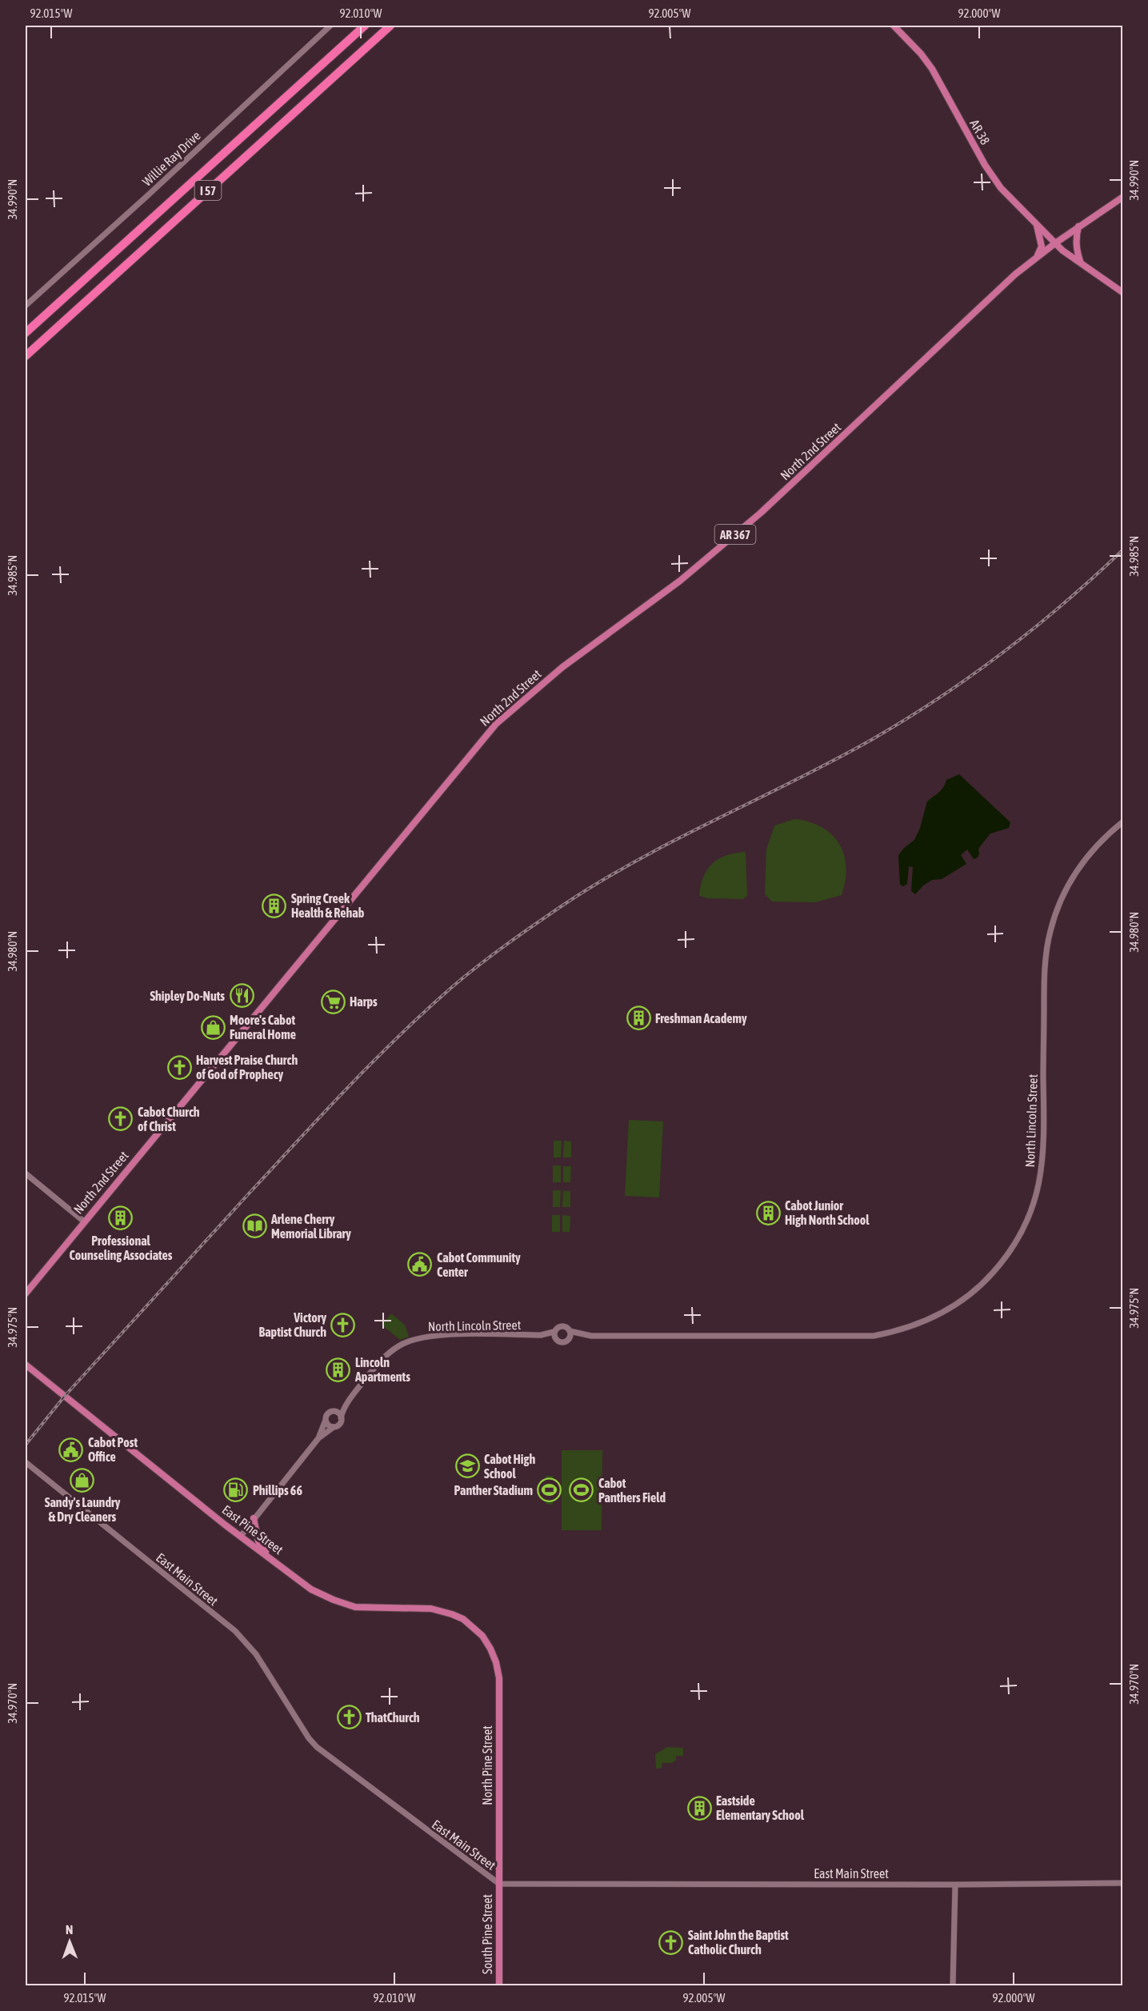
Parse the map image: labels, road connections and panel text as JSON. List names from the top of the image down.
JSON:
{
  "streets": {
    "highway": ["I 57"],
    "main road": [
      "AR 38",
      "North 2nd Street",
      "AR 367",
      "East Pine Street",
      "North Pine Street",
      "South Pine Street"
    ],
    "street": ["Willie Ray Drive", "North Lincoln Street", "East Main Street"]
  },
  "crossings": [
    ["AR 38", "North 2nd Street"],
    ["AR 38", "AR 367"],
    ["North 2nd Street", "AR 367"],
    ["North Lincoln Street", "East Pine Street"],
    ["East Pine Street", "North Pine Street"],
    ["East Main Street", "North Pine Street"],
    ["East Main Street", "South Pine Street"],
    ["North Pine Street", "South Pine Street"]
  ],
  "places": {
    "building": [
      "Spring Creek Health & Rehab",
      "Freshman Academy",
      "Cabot Junior High North School",
      "Professional Counseling Associates",
      "Lincoln Apartments",
      "Eastside Elementary School"
    ],
    "restaurant": ["Shipley Do-Nuts"],
    "supermarket": ["Harps"],
    "shop": ["Moore's Cabot Funeral Home", "Sandy's Laundry & Dry Cleaners"],
    "church": [
      "Harvest Praise Church of God of Prophecy",
      "Cabot Church of Christ",
      "Victory Baptist Church",
      "ThatChurch",
      "Saint John the Baptist Catholic Church"
    ],
    "library": ["Arlene Cherry Memorial Library"],
    "public building": ["Cabot Community Center", "Cabot Post Office"],
    "school or university": ["Cabot High School"],
    "fuel station": ["Phillips 66"],
    "sports": ["Panther Stadium", "Cabot Panthers Field"]
  },
  "north": "top",
  "coordinates": [
    "92.015°W",
    "92.010°W",
    "92.005°W",
    "92.000°W",
    "34.990°N",
    "34.985°N",
    "34.980°N",
    "34.975°N",
    "34.970°N"
  ]
}
